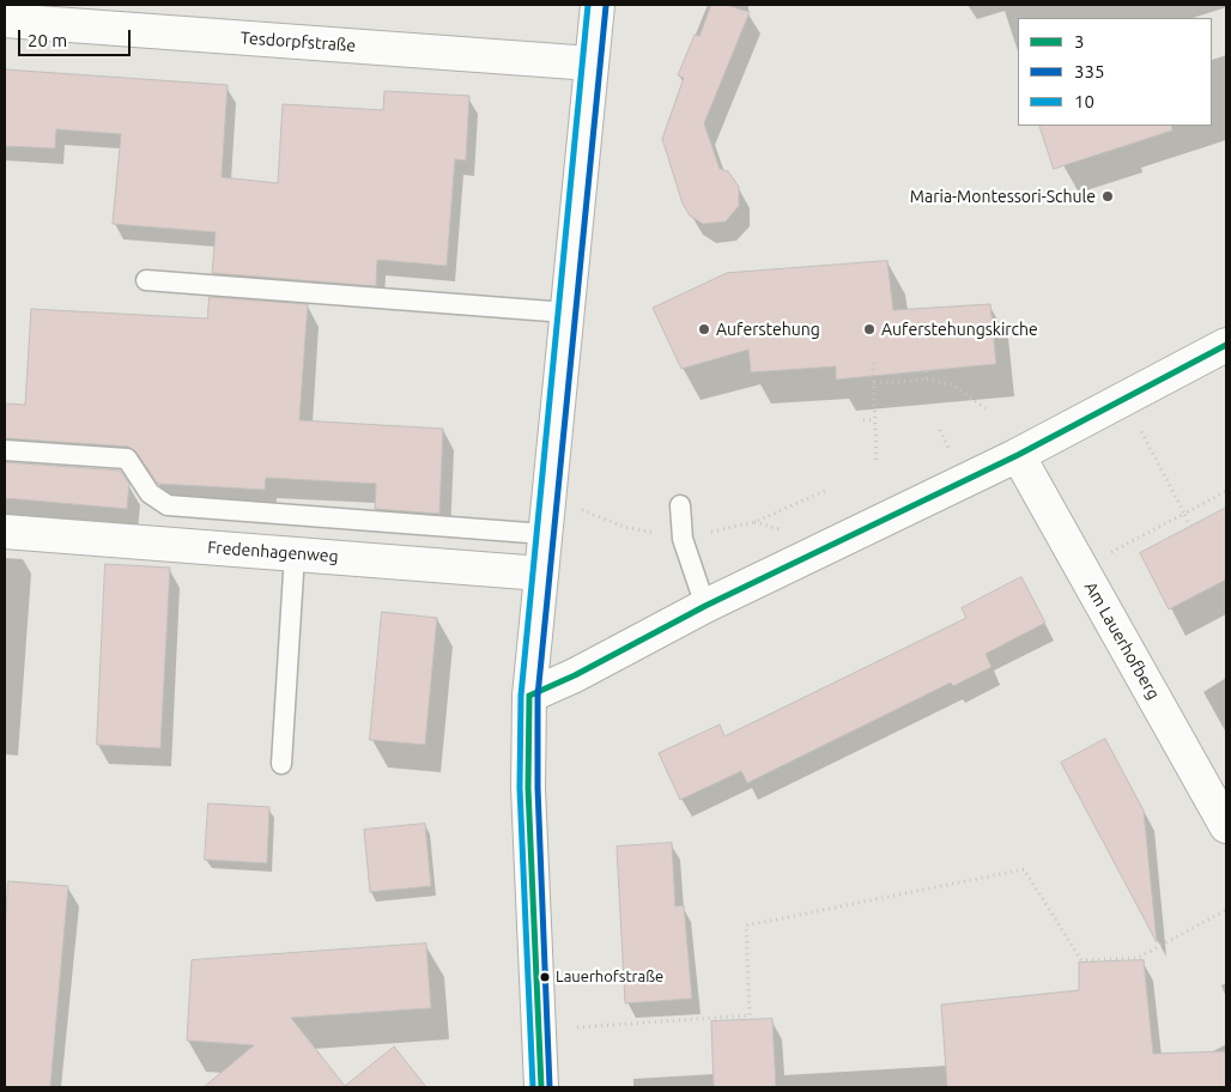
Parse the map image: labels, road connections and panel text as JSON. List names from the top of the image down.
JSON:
{
  "streets": {
    "street": ["Tesdorpfstraße", "Fredenhagenweg", "Am Lauerhofberg"]
  },
  "places": [
    "Maria-Montessori-Schule",
    "Auferstehung",
    "Auferstehungskirche",
    "Lauerhofstraße"
  ],
  "lines": ["transit line 10", "transit line 335", "transit line 3"],
  "legend": ["3", "335", "10"],
  "scale_bar": "20 m"
}
